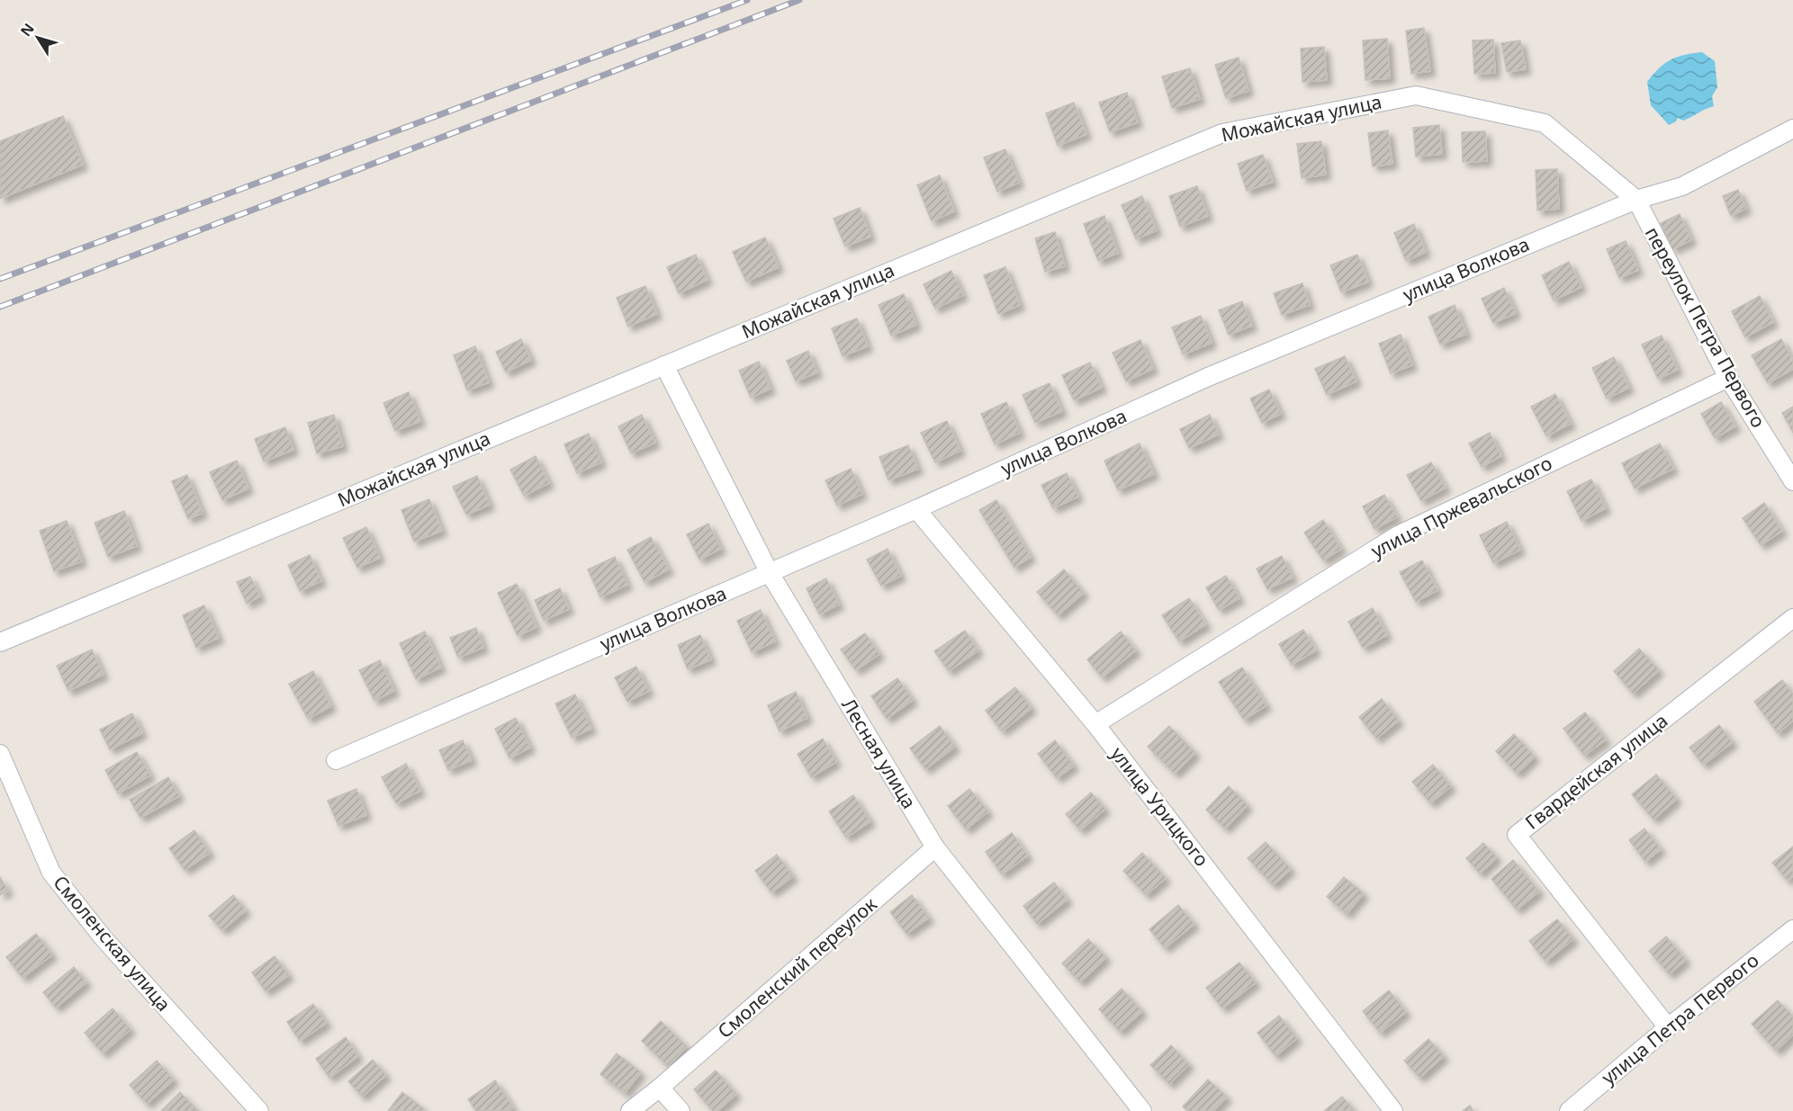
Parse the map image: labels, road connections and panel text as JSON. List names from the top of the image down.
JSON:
{
  "streets": {
    "street": [
      "Можайская улица",
      "улица Волкова",
      "переулок Петра Первого",
      "улица Пржевальского",
      "Лесная улица",
      "Гвардейская улица",
      "улица Урицкого",
      "Смоленская улица",
      "Смоленский переулок",
      "улица Петра Первого"
    ]
  },
  "crossings": [
    ["Можайская улица", "улица Волкова"],
    ["Можайская улица", "переулок Петра Первого"],
    ["Можайская улица", "Лесная улица"],
    ["улица Волкова", "переулок Петра Первого"],
    ["улица Волкова", "Лесная улица"],
    ["улица Волкова", "улица Урицкого"],
    ["переулок Петра Первого", "улица Пржевальского"],
    ["улица Пржевальского", "улица Урицкого"],
    ["Лесная улица", "Смоленский переулок"],
    ["Гвардейская улица", "улица Петра Первого"]
  ],
  "north": "top left"
}
